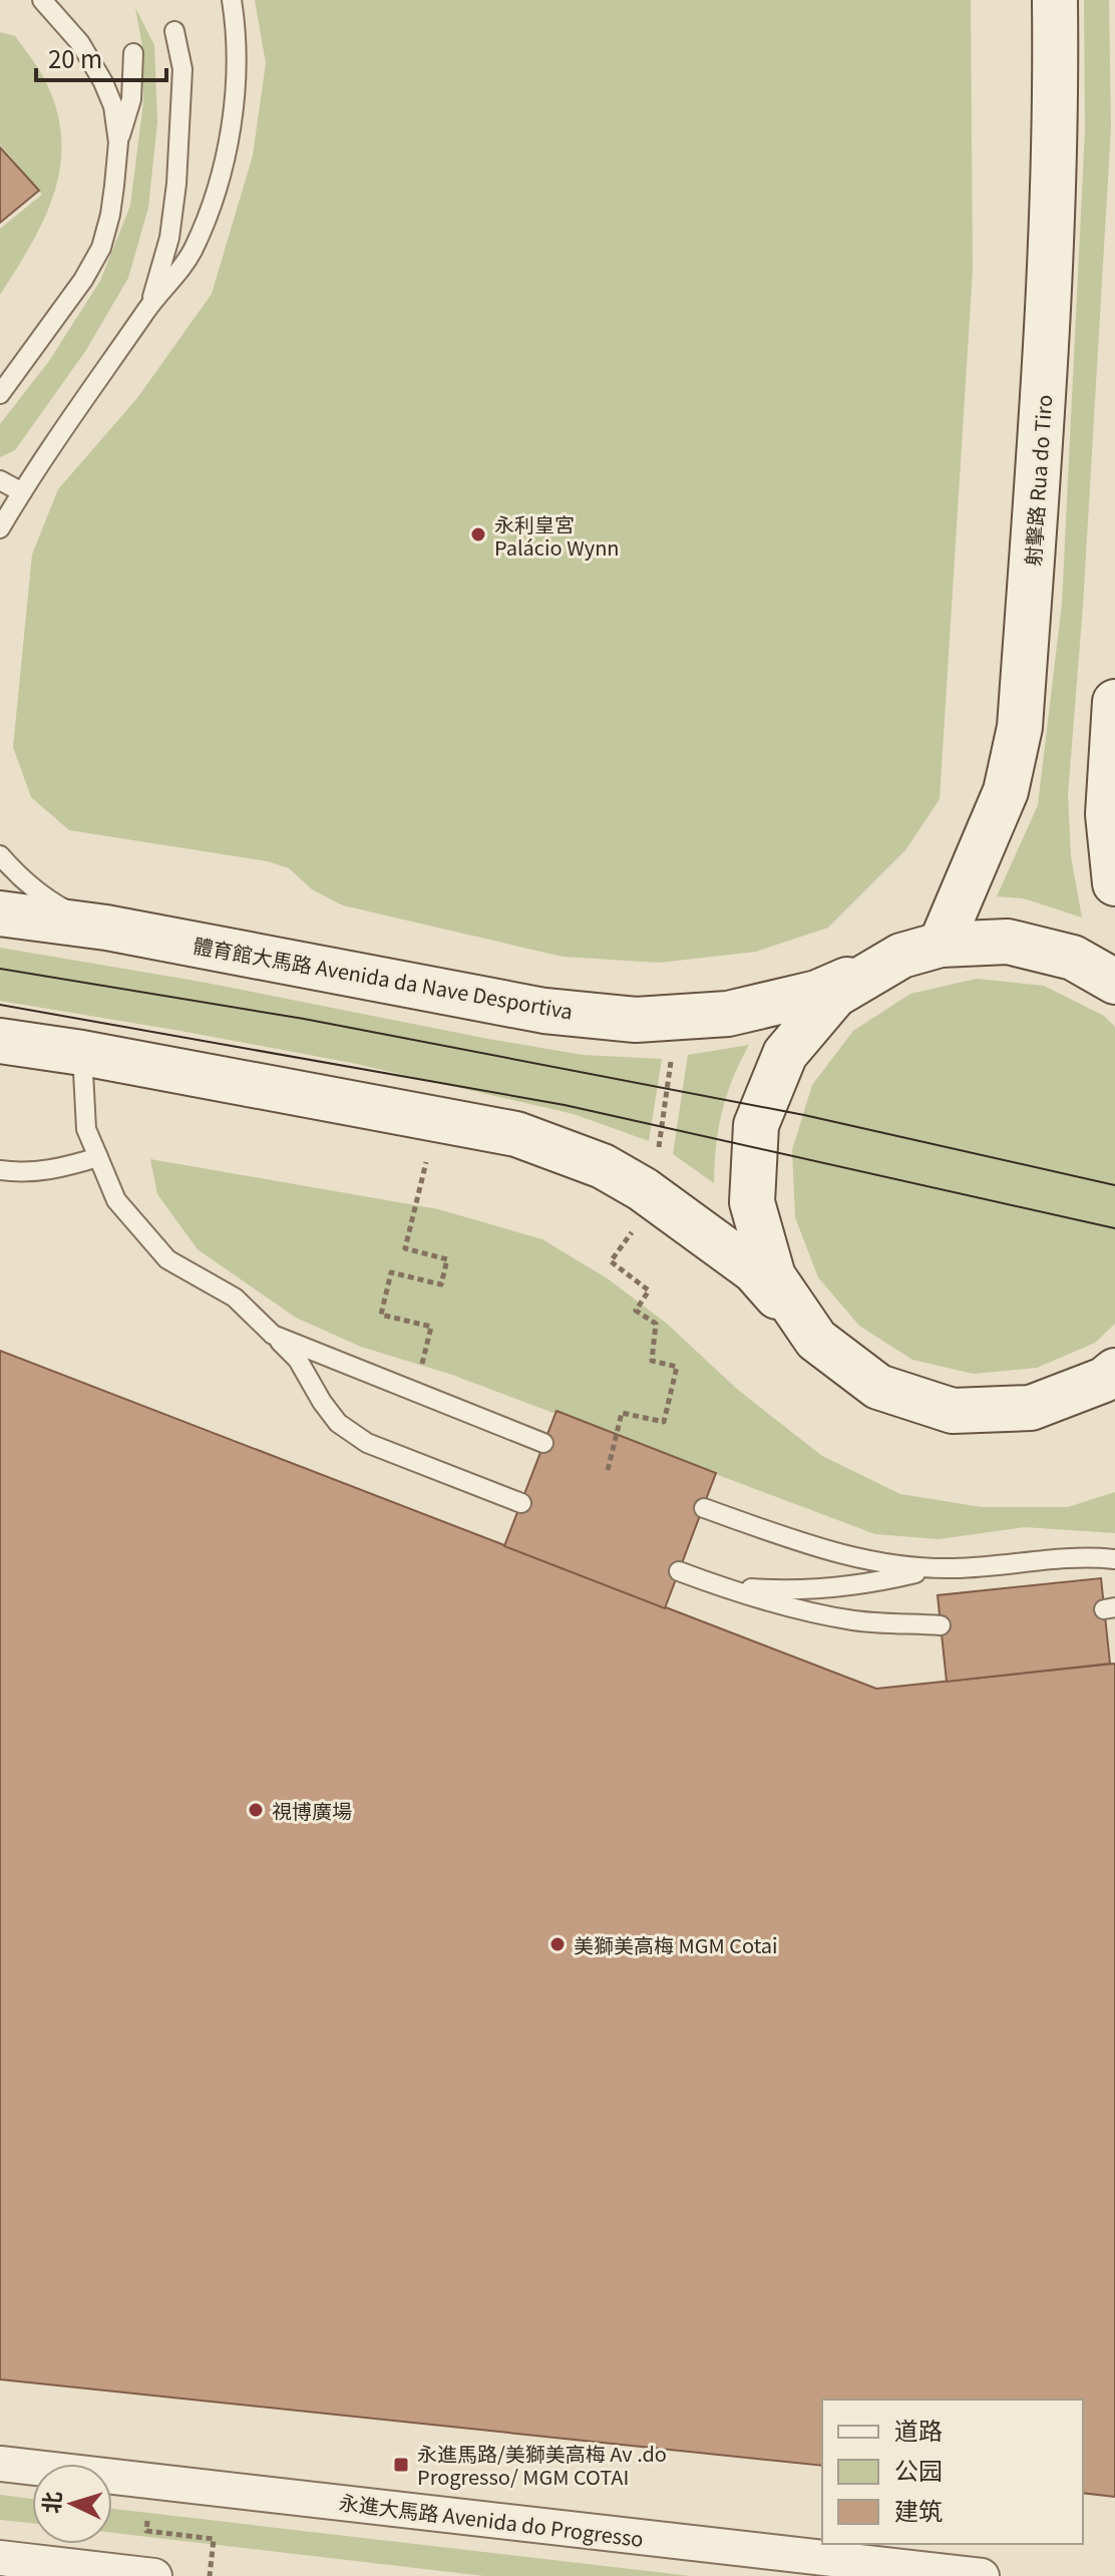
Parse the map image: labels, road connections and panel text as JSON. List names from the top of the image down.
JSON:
{
  "streets": {
    "main road": ["射擊路 Rua do Tiro", "體育館大馬路 Avenida da Nave Desportiva"],
    "street": ["永進大馬路 Avenida do Progresso"]
  },
  "crossings": [
    ["射擊路 Rua do Tiro", "體育館大馬路 Avenida da Nave Desportiva"]
  ],
  "places": {
    "other": ["永利皇宮 Palácio Wynn", "視博廣場", "美獅美高梅 MGM Cotai"],
    "transit": ["永進馬路/美獅美高梅 Av .do Progresso/ MGM COTAI"]
  },
  "legend": ["道路", "公园", "建筑"],
  "scale_bar": "20 m",
  "north": "left"
}
